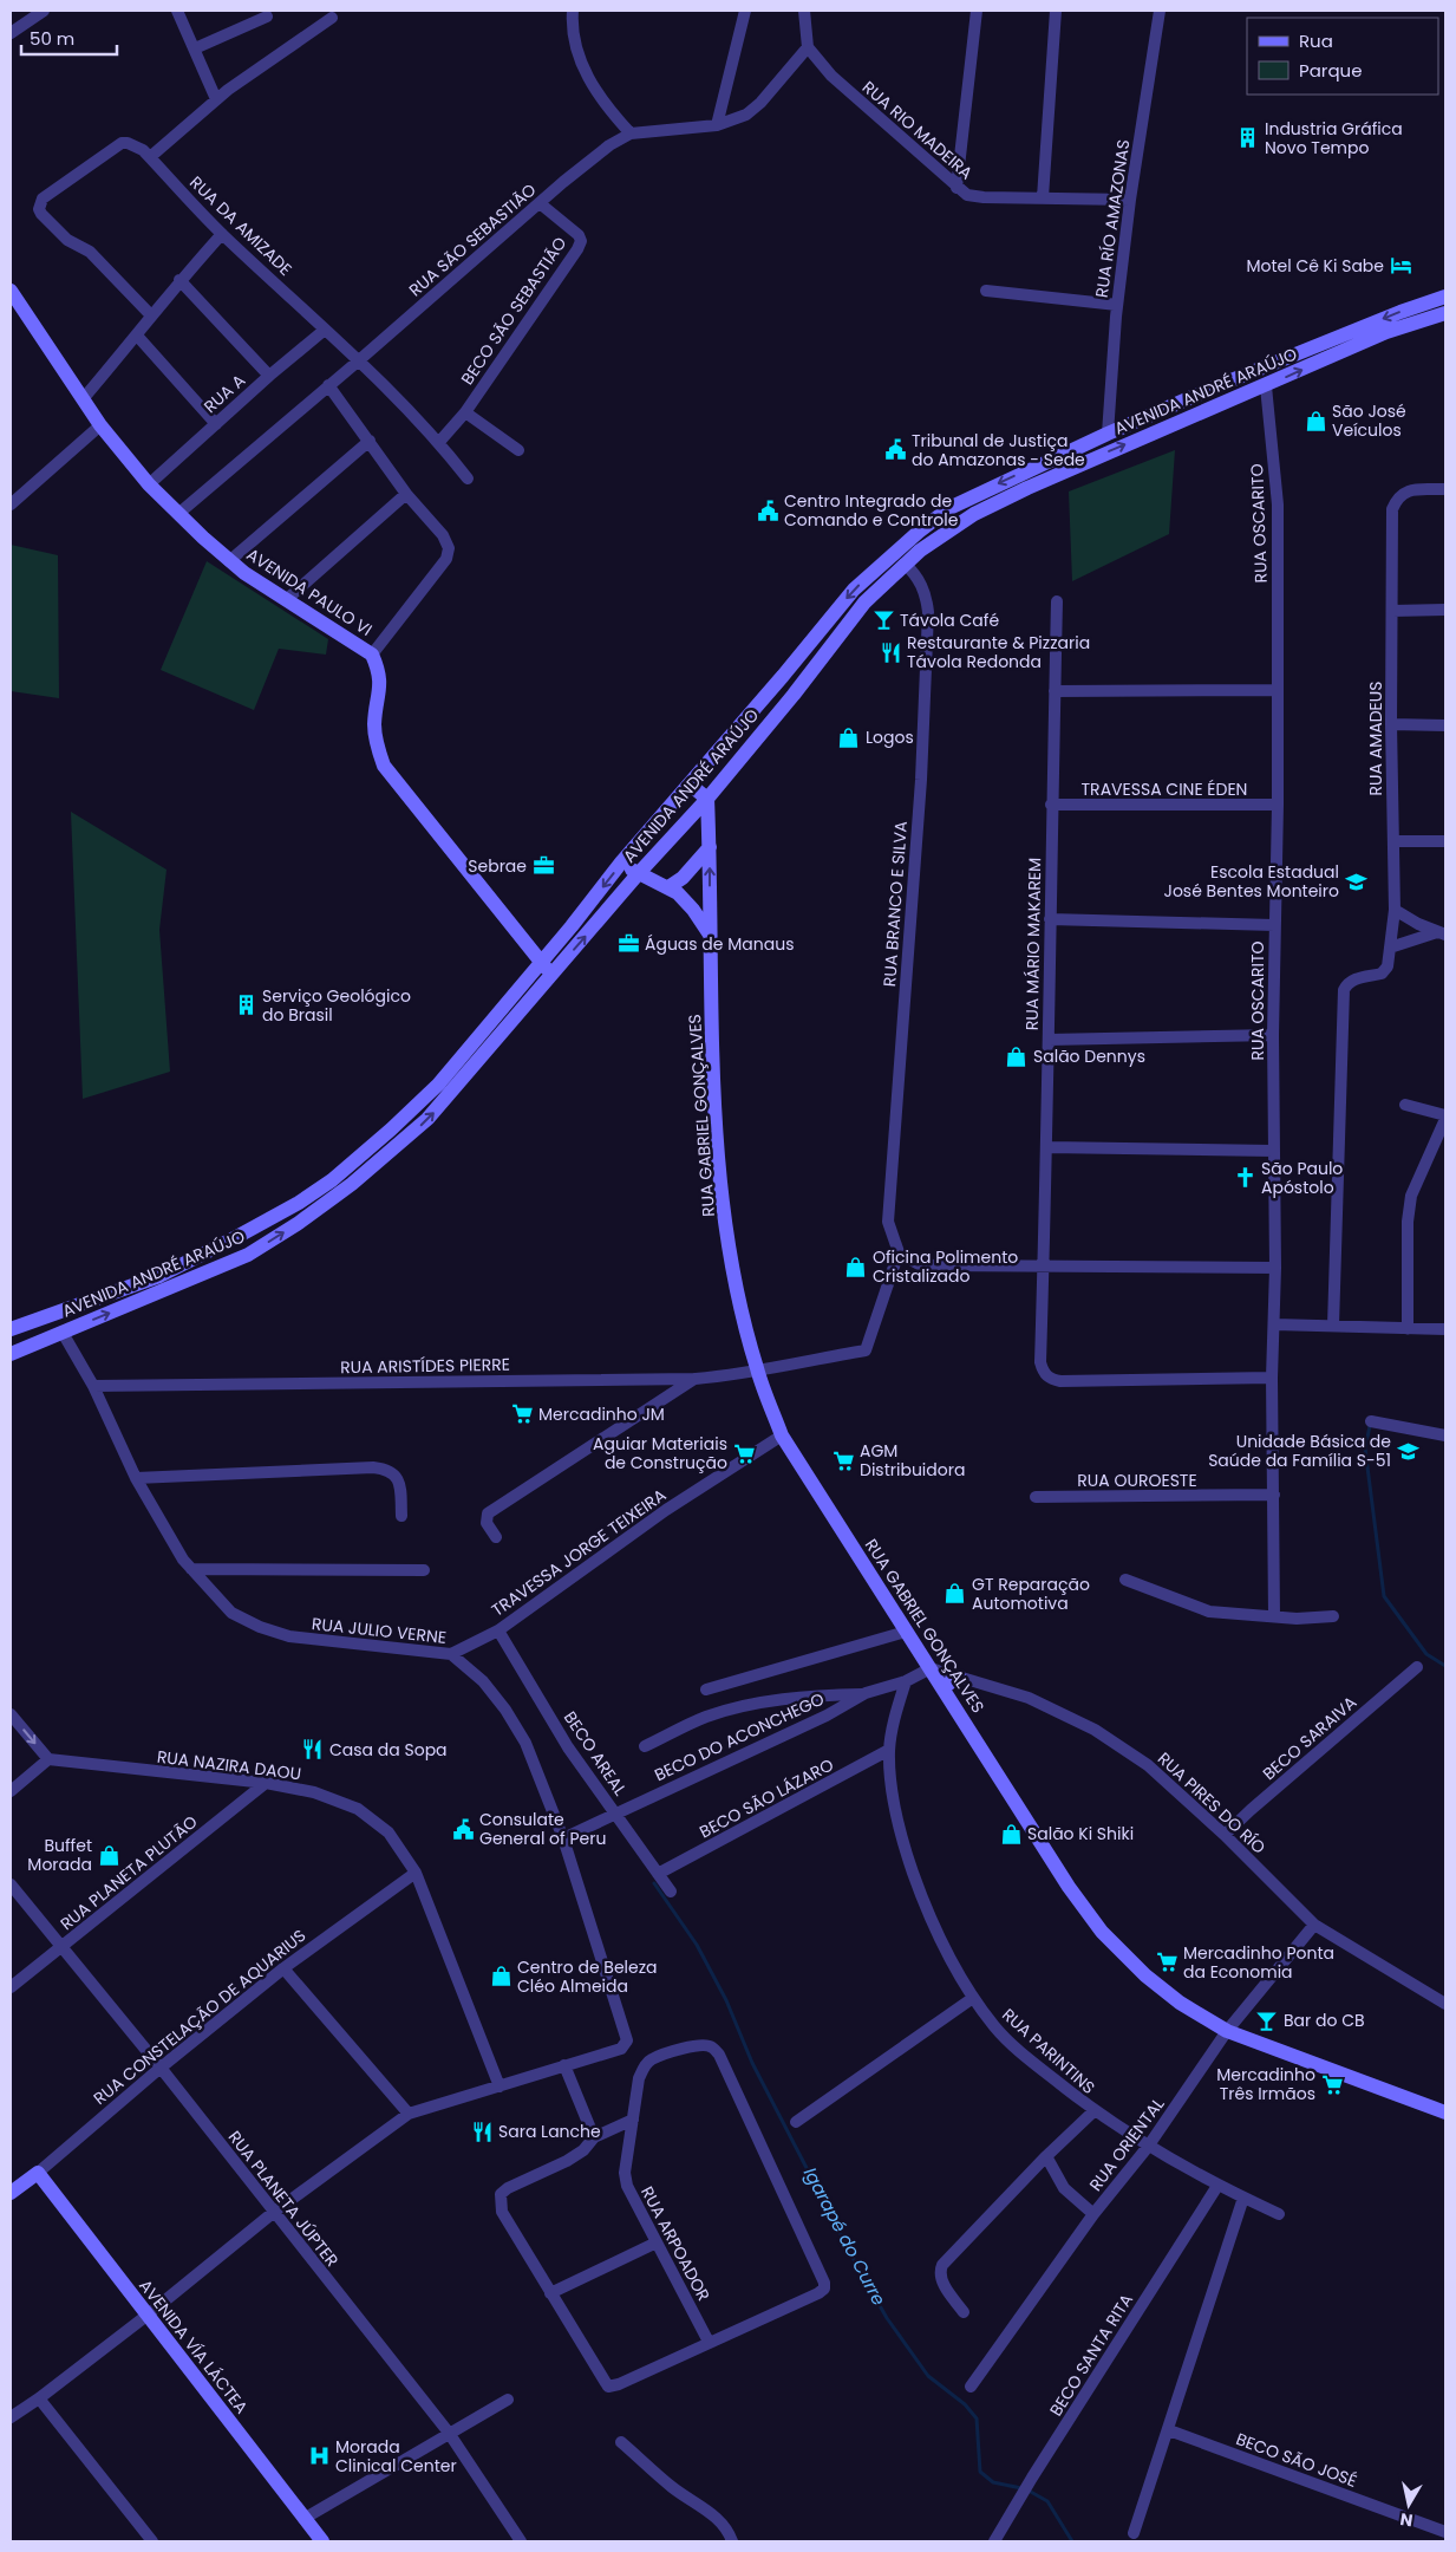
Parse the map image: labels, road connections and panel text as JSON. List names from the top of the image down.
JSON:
{
  "streets": {
    "main road": [
      "AVENIDA ANDRÉ ARAÚJO",
      "AVENIDA PAULO VI",
      "RUA GABRIEL GONÇALVES",
      "RUA CONSTELAÇÃO DE AQUARIUS",
      "AVENIDA VÍA LÁCTEA"
    ],
    "street": [
      "RUA RIO MADEIRA",
      "RUA RÍO AMAZONAS",
      "RUA DA AMIZADE",
      "RUA SÃO SEBASTIÃO",
      "BECO SÃO SEBASTIÃO",
      "RUA A",
      "RUA OSCARITO",
      "RUA AMADEUS",
      "TRAVESSA CINE ÉDEN",
      "RUA BRANCO E SILVA",
      "RUA MÁRIO MAKAREM",
      "RUA ARISTÍDES PIERRE",
      "RUA OUROESTE",
      "TRAVESSA JORGE TEIXEIRA",
      "RUA JULIO VERNE",
      "BECO DO ACONCHEGO",
      "BECO SARAIVA",
      "BECO AREAL",
      "RUA NAZIRA DAOU",
      "BECO SÃO LÁZARO",
      "RUA PIRES DO RÍO",
      "RUA PLANETA PLUTÃO",
      "RUA PARINTINS",
      "RUA ORIENTAL",
      "RUA PLANETA JÚPTER",
      "RUA ARPOADOR",
      "BECO SANTA RITA",
      "BECO SÃO JOSÉ"
    ]
  },
  "crossings": [
    ["RUA RIO MADEIRA", "RUA RÍO AMAZONAS"],
    ["RUA RIO MADEIRA", "RUA SÃO SEBASTIÃO"],
    ["RUA RÍO AMAZONAS", "AVENIDA ANDRÉ ARAÚJO"],
    ["RUA DA AMIZADE", "RUA SÃO SEBASTIÃO"],
    ["RUA DA AMIZADE", "RUA A"],
    ["RUA SÃO SEBASTIÃO", "BECO SÃO SEBASTIÃO"],
    ["RUA SÃO SEBASTIÃO", "AVENIDA PAULO VI"],
    ["AVENIDA ANDRÉ ARAÚJO", "RUA OSCARITO"],
    ["AVENIDA ANDRÉ ARAÚJO", "AVENIDA PAULO VI"],
    ["AVENIDA ANDRÉ ARAÚJO", "RUA BRANCO E SILVA"],
    ["AVENIDA ANDRÉ ARAÚJO", "RUA GABRIEL GONÇALVES"],
    ["AVENIDA ANDRÉ ARAÚJO", "RUA JULIO VERNE"],
    ["RUA A", "AVENIDA PAULO VI"],
    ["RUA OSCARITO", "TRAVESSA CINE ÉDEN"],
    ["RUA OSCARITO", "RUA MÁRIO MAKAREM"],
    ["RUA OSCARITO", "RUA OUROESTE"],
    ["TRAVESSA CINE ÉDEN", "RUA MÁRIO MAKAREM"],
    ["RUA BRANCO E SILVA", "RUA ARISTÍDES PIERRE"],
    ["RUA GABRIEL GONÇALVES", "RUA ARISTÍDES PIERRE"],
    ["RUA GABRIEL GONÇALVES", "TRAVESSA JORGE TEIXEIRA"],
    ["RUA GABRIEL GONÇALVES", "BECO DO ACONCHEGO"],
    ["RUA GABRIEL GONÇALVES", "RUA PIRES DO RÍO"],
    ["RUA GABRIEL GONÇALVES", "RUA ORIENTAL"],
    ["RUA ARISTÍDES PIERRE", "RUA JULIO VERNE"],
    ["TRAVESSA JORGE TEIXEIRA", "RUA JULIO VERNE"],
    ["TRAVESSA JORGE TEIXEIRA", "BECO AREAL"],
    ["RUA JULIO VERNE", "BECO DO ACONCHEGO"],
    ["BECO DO ACONCHEGO", "BECO AREAL"],
    ["BECO DO ACONCHEGO", "RUA PIRES DO RÍO"],
    ["BECO DO ACONCHEGO", "RUA PARINTINS"],
    ["BECO SARAIVA", "RUA PIRES DO RÍO"],
    ["BECO AREAL", "BECO SÃO LÁZARO"],
    ["RUA NAZIRA DAOU", "RUA PLANETA PLUTÃO"],
    ["RUA NAZIRA DAOU", "RUA CONSTELAÇÃO DE AQUARIUS"],
    ["BECO SÃO LÁZARO", "RUA PARINTINS"],
    ["RUA PIRES DO RÍO", "RUA ORIENTAL"],
    ["RUA PLANETA PLUTÃO", "RUA PLANETA JÚPTER"],
    ["RUA CONSTELAÇÃO DE AQUARIUS", "RUA PLANETA JÚPTER"],
    ["RUA CONSTELAÇÃO DE AQUARIUS", "AVENIDA VÍA LÁCTEA"],
    ["RUA PARINTINS", "RUA ORIENTAL"],
    ["RUA PARINTINS", "BECO SANTA RITA"]
  ],
  "water": ["Igarapé do Curre"],
  "places": {
    "building": ["Industria Gráfica Novo Tempo", "Serviço Geológico do Brasil"],
    "hotel": ["Motel Cê Ki Sabe"],
    "shop": [
      "São José Veículos",
      "Logos",
      "Salão Dennys",
      "Oficina Polimento Cristalizado",
      "GT Reparação Automotiva",
      "Salão Ki Shiki",
      "Buffet Morada",
      "Centro de Beleza Cléo Almeida"
    ],
    "public building": ["Tribunal de Justiça do Amazonas - Sede", "Centro Integrado de Comando e Controle", "Consulate General of Peru"],
    "bar": ["Távola Café", "Bar do CB"],
    "restaurant": ["Restaurante & Pizzaria Távola Redonda", "Casa da Sopa", "Sara Lanche"],
    "office": ["Sebrae", "Águas de Manaus"],
    "school or university": ["Escola Estadual José Bentes Monteiro", "Unidade Básica de Saúde da Família S-51"],
    "church": ["São Paulo Apóstolo"],
    "supermarket": [
      "Mercadinho JM",
      "Aguiar Materiais de Construção",
      "AGM Distribuidora",
      "Mercadinho Ponta da Economia",
      "Mercadinho Três Irmãos"
    ],
    "hospital": ["Morada Clinical Center"]
  },
  "legend": ["Rua", "Parque"],
  "scale_bar": "50 m",
  "north": "bottom"
}
